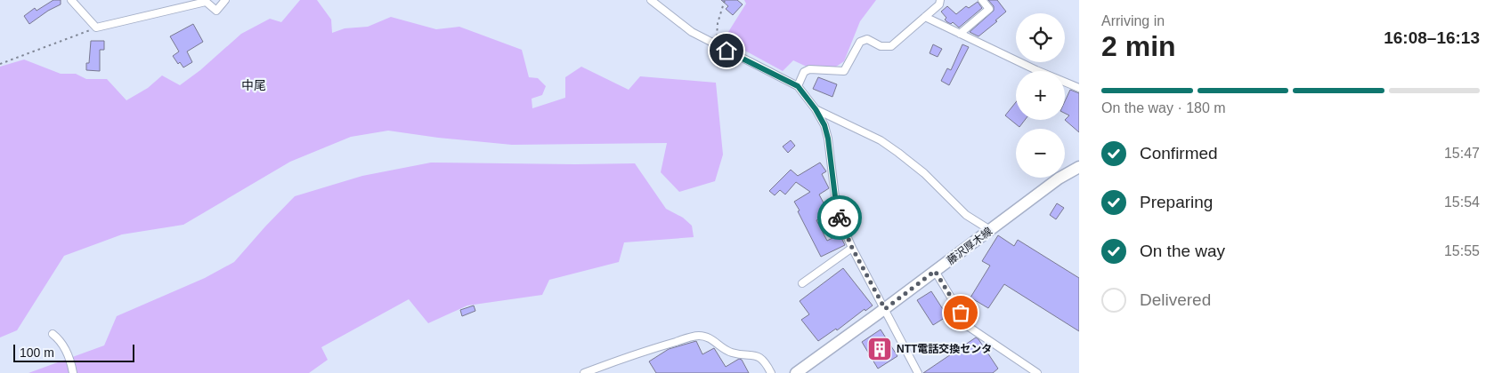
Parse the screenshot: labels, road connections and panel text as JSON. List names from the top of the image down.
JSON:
{
  "streets": {
    "main road": ["藤沢厚木線"]
  },
  "districts": ["中尾"],
  "places": {
    "building": ["NTT電話交換センタ"]
  },
  "scale_bar": "100 m",
  "page": {
    "heading": ["2 min", "Arriving in", "16:08–16:13"],
    "map_buttons": ["+", "−"],
    "bar": "On the way · 180 m",
    "list": [
      ["Confirmed", "15:47"],
      ["Preparing", "15:54"],
      ["On the way", "15:55"],
      "Delivered"
    ],
    "scale": "100 m"
  }
}
